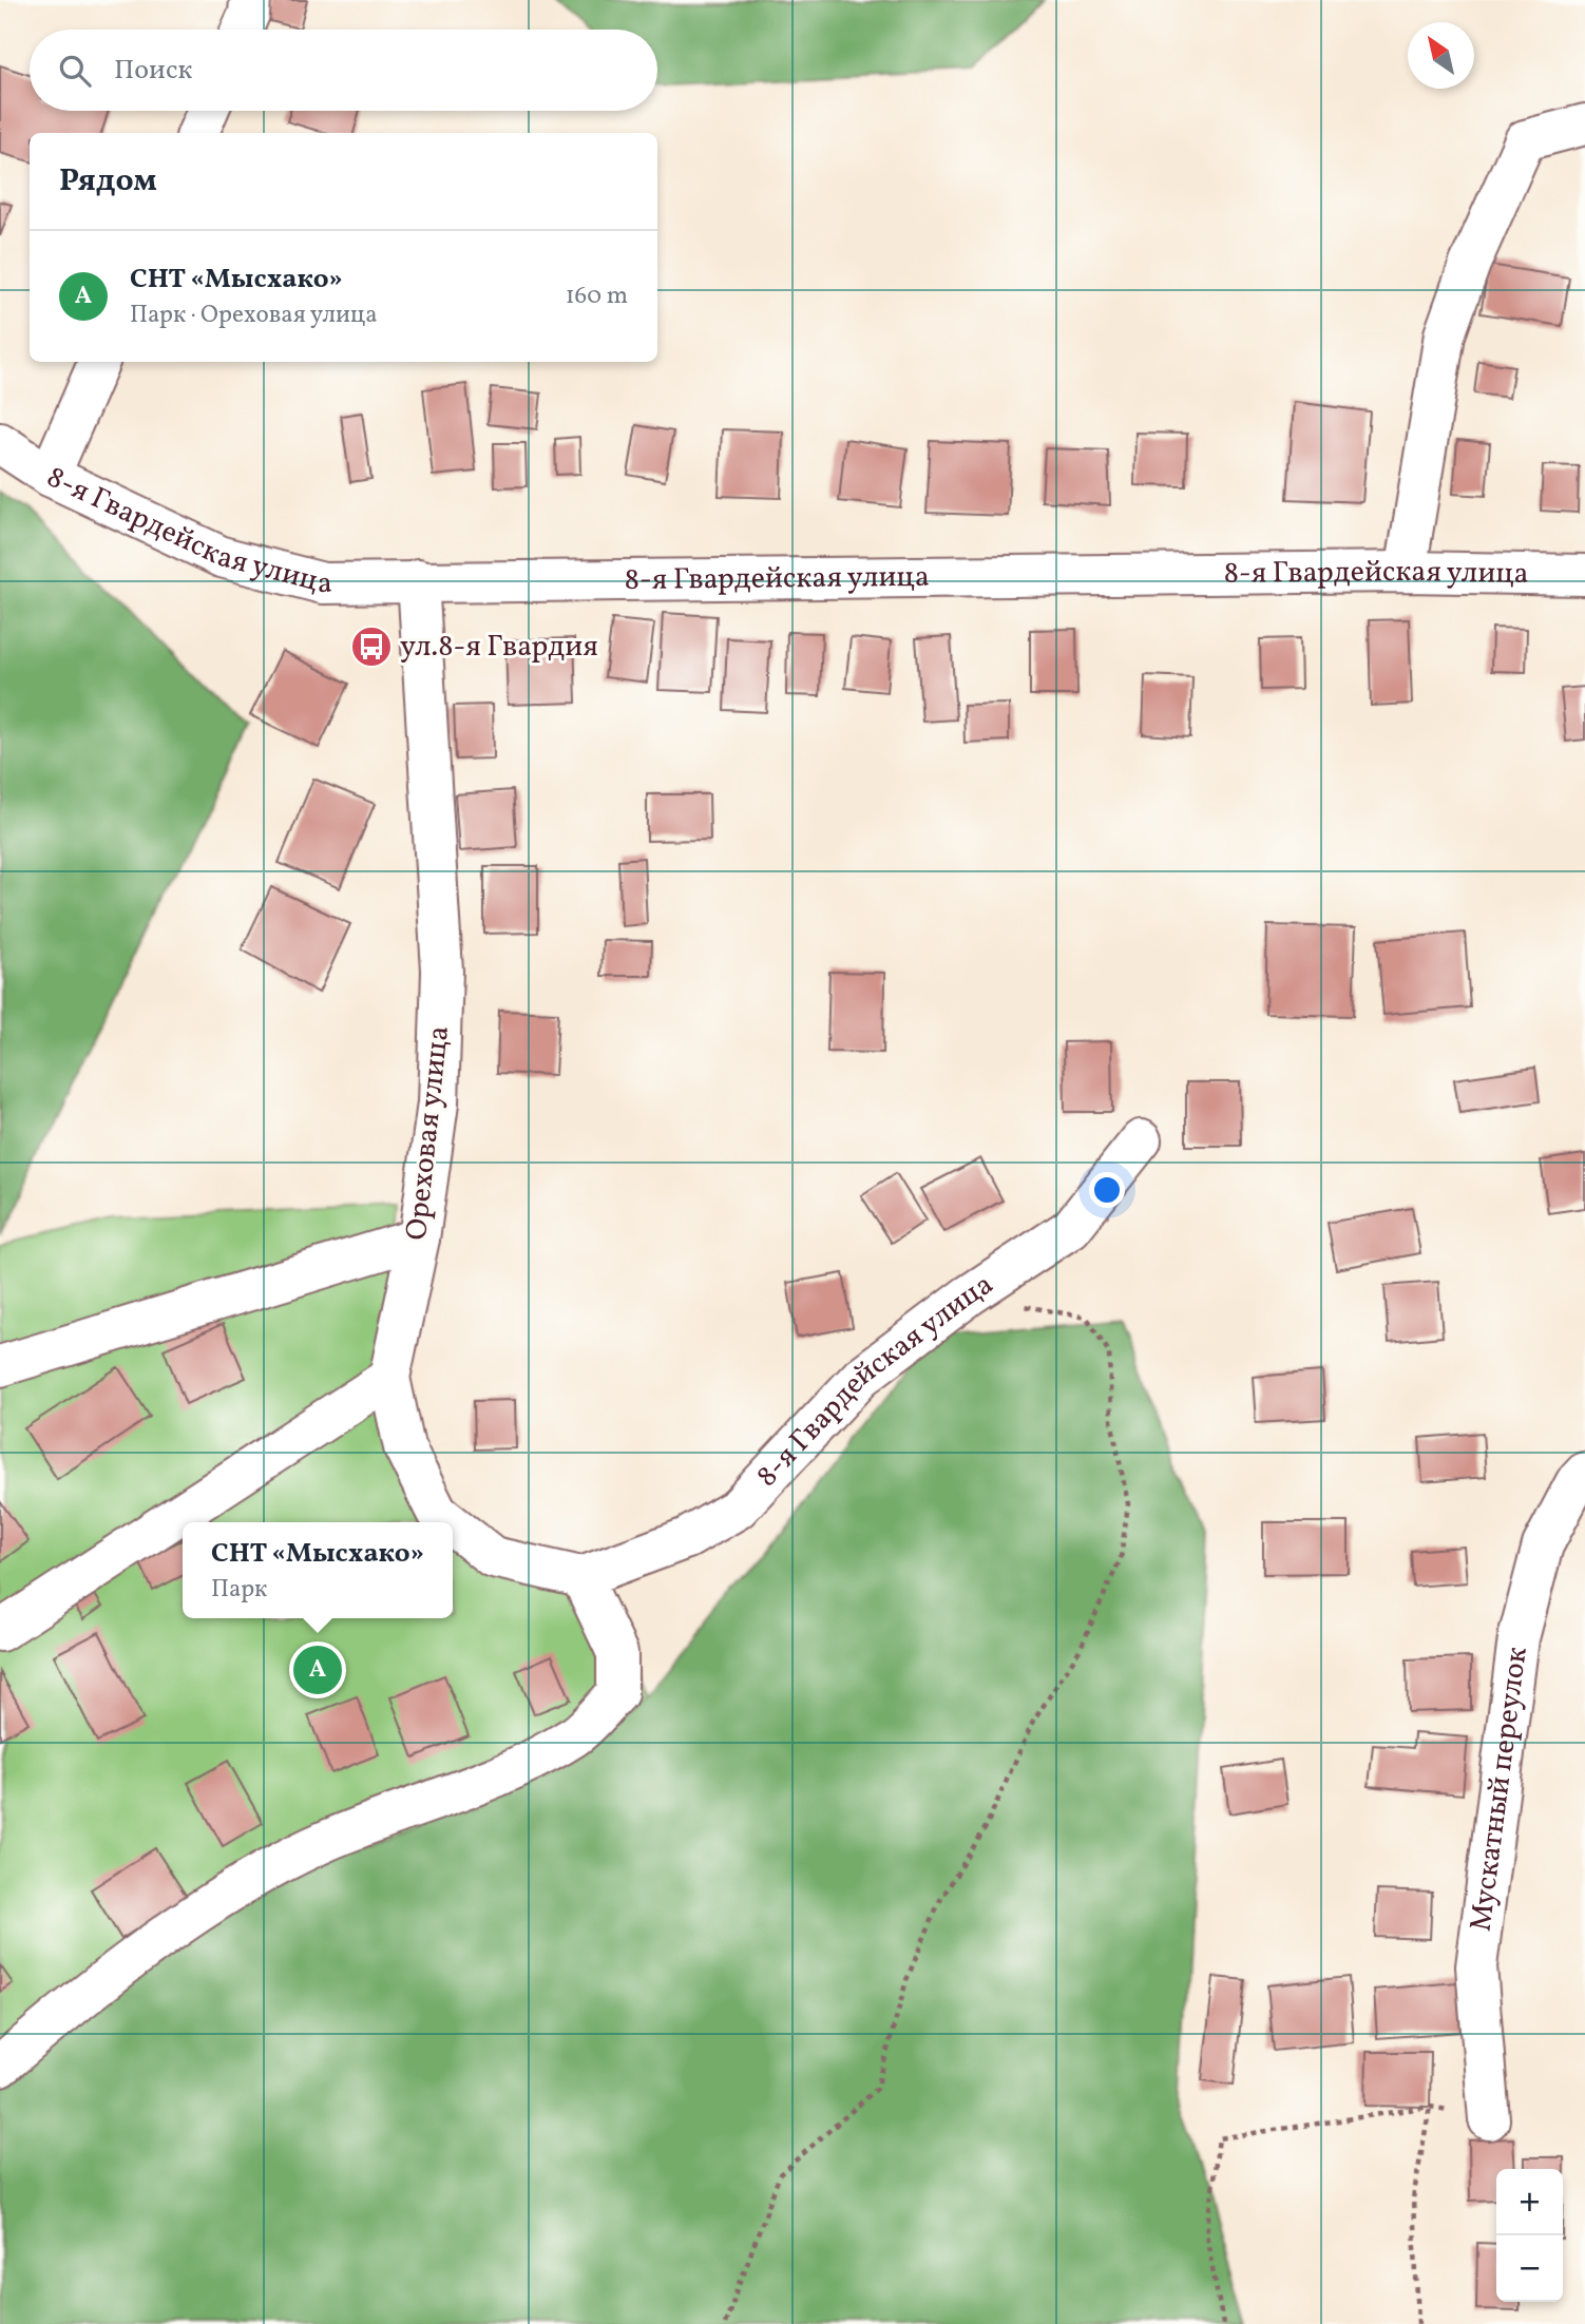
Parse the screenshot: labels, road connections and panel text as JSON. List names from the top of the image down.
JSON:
{
  "streets": {
    "street": ["8-я Гвардейская улица", "Ореховая улица", "Мускатный переулок"]
  },
  "crossings": [
    ["8-я Гвардейская улица", "Ореховая улица"]
  ],
  "places": {
    "bus stop": ["ул.8-я Гвардия"]
  },
  "north": "top left",
  "page": {
    "search": "Поиск",
    "heading": "Рядом",
    "list": [
      {
        "mark": "A",
        "name": "СНТ «Мысхако»",
        "note": "Парк · Ореховая улица",
        "value": "160 m"
      }
    ],
    "popup": ["СНТ «Мысхако»", "Парк"],
    "pins": "A",
    "map_buttons": ["+", "−"]
  }
}
